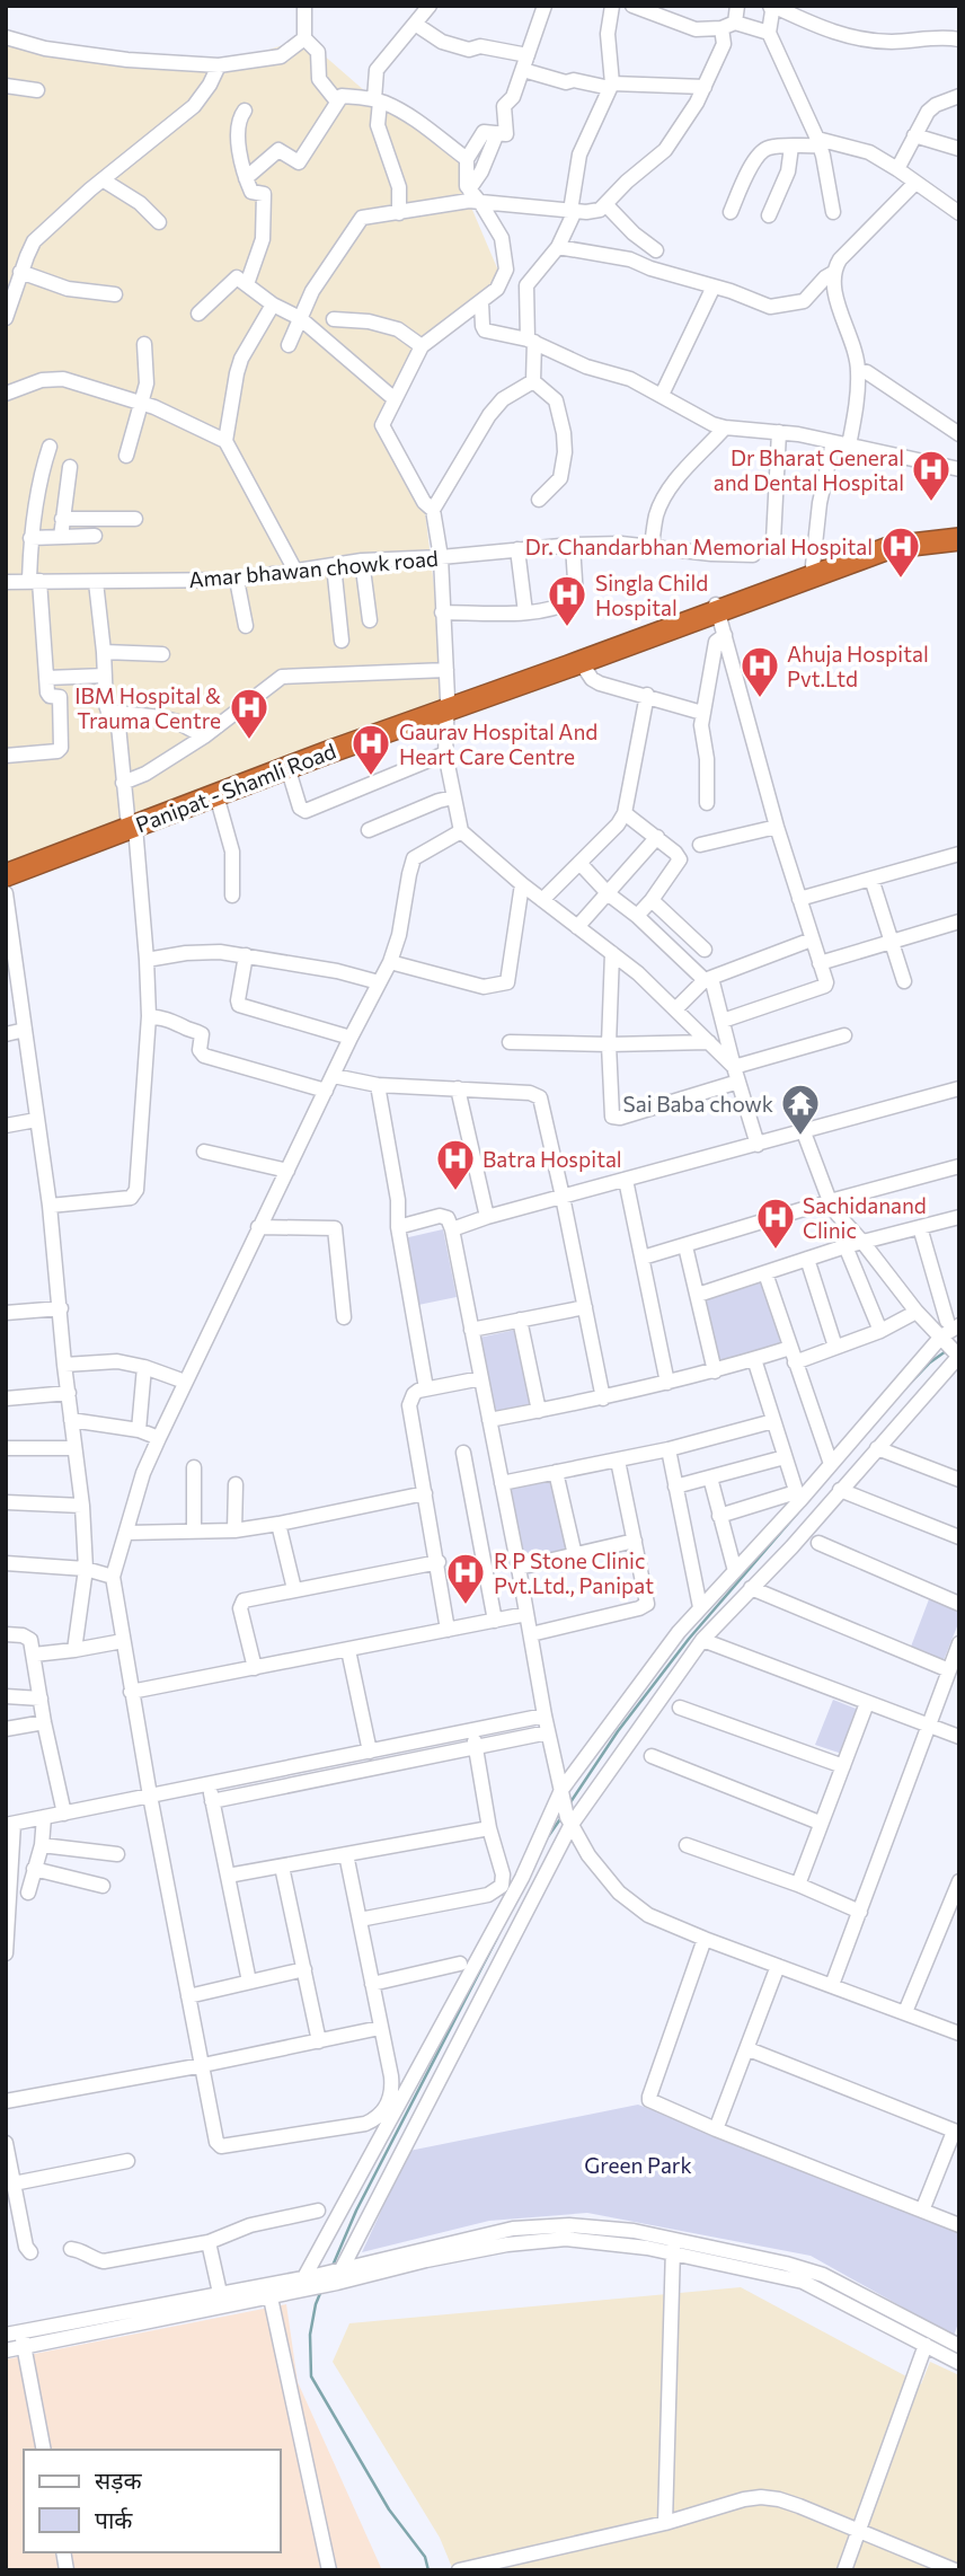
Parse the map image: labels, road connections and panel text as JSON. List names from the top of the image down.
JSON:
{
  "streets": {
    "highway": ["Panipat - Shamli Road"],
    "street": ["Amar bhawan chowk road"]
  },
  "parks": ["Green Park"],
  "places": {
    "hospital": [
      "Dr Bharat General and Dental Hospital",
      "Dr. Chandarbhan Memorial Hospital",
      "Singla Child Hospital",
      "Ahuja Hospital Pvt.Ltd",
      "IBM Hospital & Trauma Centre",
      "Gaurav Hospital And Heart Care Centre",
      "Batra Hospital",
      "Sachidanand Clinic",
      "R P Stone Clinic Pvt.Ltd., Panipat"
    ],
    "temple": ["Sai Baba chowk"]
  },
  "legend": ["सड़क", "पार्क"]
}
